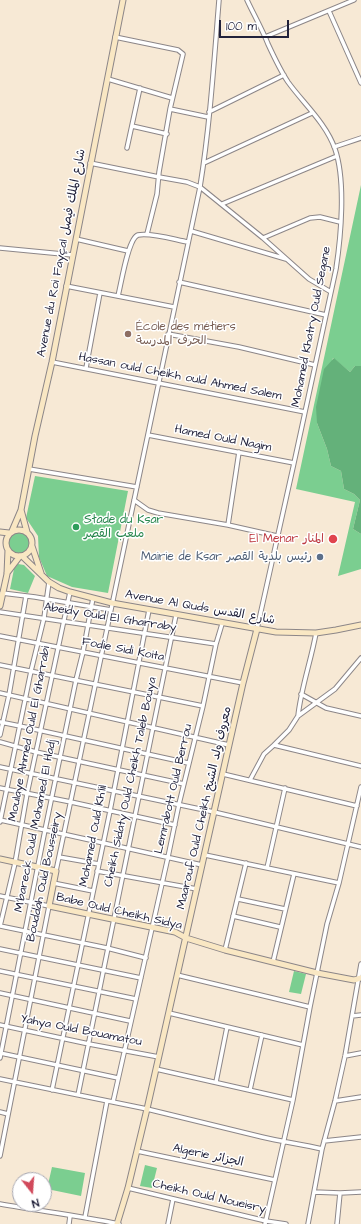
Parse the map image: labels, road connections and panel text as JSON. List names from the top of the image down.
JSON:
{
  "streets": {
    "street": [
      "Avenue du Roi Fayçal شارع الملك فيصل",
      "Mohamed Khatry Ould Segane",
      "Hassan ould Cheikh ould Ahmed Salem",
      "Hamed Ould Nagim",
      "Avenue Al Quds شارع القدس",
      "Abeidy Ould El Gharraby",
      "Fodie Sidi Koita",
      "Moulaye Ahmed Ould El Gharrabi",
      "Cheikh Sidaty Ould Cheikh Taleb Bouya",
      "Lemrabott Ould Berrou",
      "Maarouf Ould Cheikh معروف ولد الشيخ",
      "M'bareck Ould Mohamed El Hadj",
      "Mohamed Ould Kh'lil",
      "Bouddah Ould Bousseiry",
      "Babe Ould Cheikh Sidya",
      "Yahya Ould Bouamatou",
      "Algerie الجزائر",
      "Cheikh Ould Noueisry"
    ]
  },
  "crossings": [
    ["Avenue du Roi Fayçal شارع الملك فيصل", "Hassan ould Cheikh ould Ahmed Salem"],
    ["Avenue du Roi Fayçal شارع الملك فيصل", "Avenue Al Quds شارع القدس"],
    ["Mohamed Khatry Ould Segane", "Hassan ould Cheikh ould Ahmed Salem"],
    ["Mohamed Khatry Ould Segane", "Hamed Ould Nagim"],
    ["Mohamed Khatry Ould Segane", "Avenue Al Quds شارع القدس"],
    ["Mohamed Khatry Ould Segane", "Maarouf Ould Cheikh معروف ولد الشيخ"],
    ["Hassan ould Cheikh ould Ahmed Salem", "Bouddah Ould Bousseiry"],
    ["Hamed Ould Nagim", "Bouddah Ould Bousseiry"],
    ["Avenue Al Quds شارع القدس", "Moulaye Ahmed Ould El Gharrabi"],
    ["Avenue Al Quds شارع القدس", "Cheikh Sidaty Ould Cheikh Taleb Bouya"],
    ["Avenue Al Quds شارع القدس", "Lemrabott Ould Berrou"],
    ["Avenue Al Quds شارع القدس", "Maarouf Ould Cheikh معروف ولد الشيخ"],
    ["Avenue Al Quds شارع القدس", "M'bareck Ould Mohamed El Hadj"],
    ["Avenue Al Quds شارع القدس", "Mohamed Ould Kh'lil"],
    ["Avenue Al Quds شارع القدس", "Bouddah Ould Bousseiry"],
    ["Abeidy Ould El Gharraby", "Moulaye Ahmed Ould El Gharrabi"],
    ["Abeidy Ould El Gharraby", "Cheikh Sidaty Ould Cheikh Taleb Bouya"],
    ["Abeidy Ould El Gharraby", "Lemrabott Ould Berrou"],
    ["Abeidy Ould El Gharraby", "M'bareck Ould Mohamed El Hadj"],
    ["Abeidy Ould El Gharraby", "Mohamed Ould Kh'lil"],
    ["Abeidy Ould El Gharraby", "Bouddah Ould Bousseiry"],
    ["Fodie Sidi Koita", "Moulaye Ahmed Ould El Gharrabi"],
    ["Fodie Sidi Koita", "Cheikh Sidaty Ould Cheikh Taleb Bouya"],
    ["Fodie Sidi Koita", "Lemrabott Ould Berrou"],
    ["Fodie Sidi Koita", "Maarouf Ould Cheikh معروف ولد الشيخ"],
    ["Fodie Sidi Koita", "M'bareck Ould Mohamed El Hadj"],
    ["Fodie Sidi Koita", "Mohamed Ould Kh'lil"],
    ["Fodie Sidi Koita", "Bouddah Ould Bousseiry"],
    ["Moulaye Ahmed Ould El Gharrabi", "Babe Ould Cheikh Sidya"],
    ["Cheikh Sidaty Ould Cheikh Taleb Bouya", "Babe Ould Cheikh Sidya"],
    ["Cheikh Sidaty Ould Cheikh Taleb Bouya", "Yahya Ould Bouamatou"],
    ["Lemrabott Ould Berrou", "Babe Ould Cheikh Sidya"],
    ["Lemrabott Ould Berrou", "Yahya Ould Bouamatou"],
    ["Maarouf Ould Cheikh معروف ولد الشيخ", "Babe Ould Cheikh Sidya"],
    ["Maarouf Ould Cheikh معروف ولد الشيخ", "Yahya Ould Bouamatou"],
    ["Maarouf Ould Cheikh معروف ولد الشيخ", "Algerie الجزائر"],
    ["Maarouf Ould Cheikh معروف ولد الشيخ", "Cheikh Ould Noueisry"],
    ["M'bareck Ould Mohamed El Hadj", "Babe Ould Cheikh Sidya"],
    ["M'bareck Ould Mohamed El Hadj", "Yahya Ould Bouamatou"],
    ["Mohamed Ould Kh'lil", "Babe Ould Cheikh Sidya"],
    ["Mohamed Ould Kh'lil", "Yahya Ould Bouamatou"],
    ["Bouddah Ould Bousseiry", "Babe Ould Cheikh Sidya"],
    ["Bouddah Ould Bousseiry", "Yahya Ould Bouamatou"]
  ],
  "places": [
    "École des métiers الحرف المدرسة",
    "Stade du Ksar ملعب القصر",
    "El Menar المنار",
    "Mairie de Ksar رئيس بلدية القصر"
  ],
  "scale_bar": "100 m",
  "north": "bottom"
}
